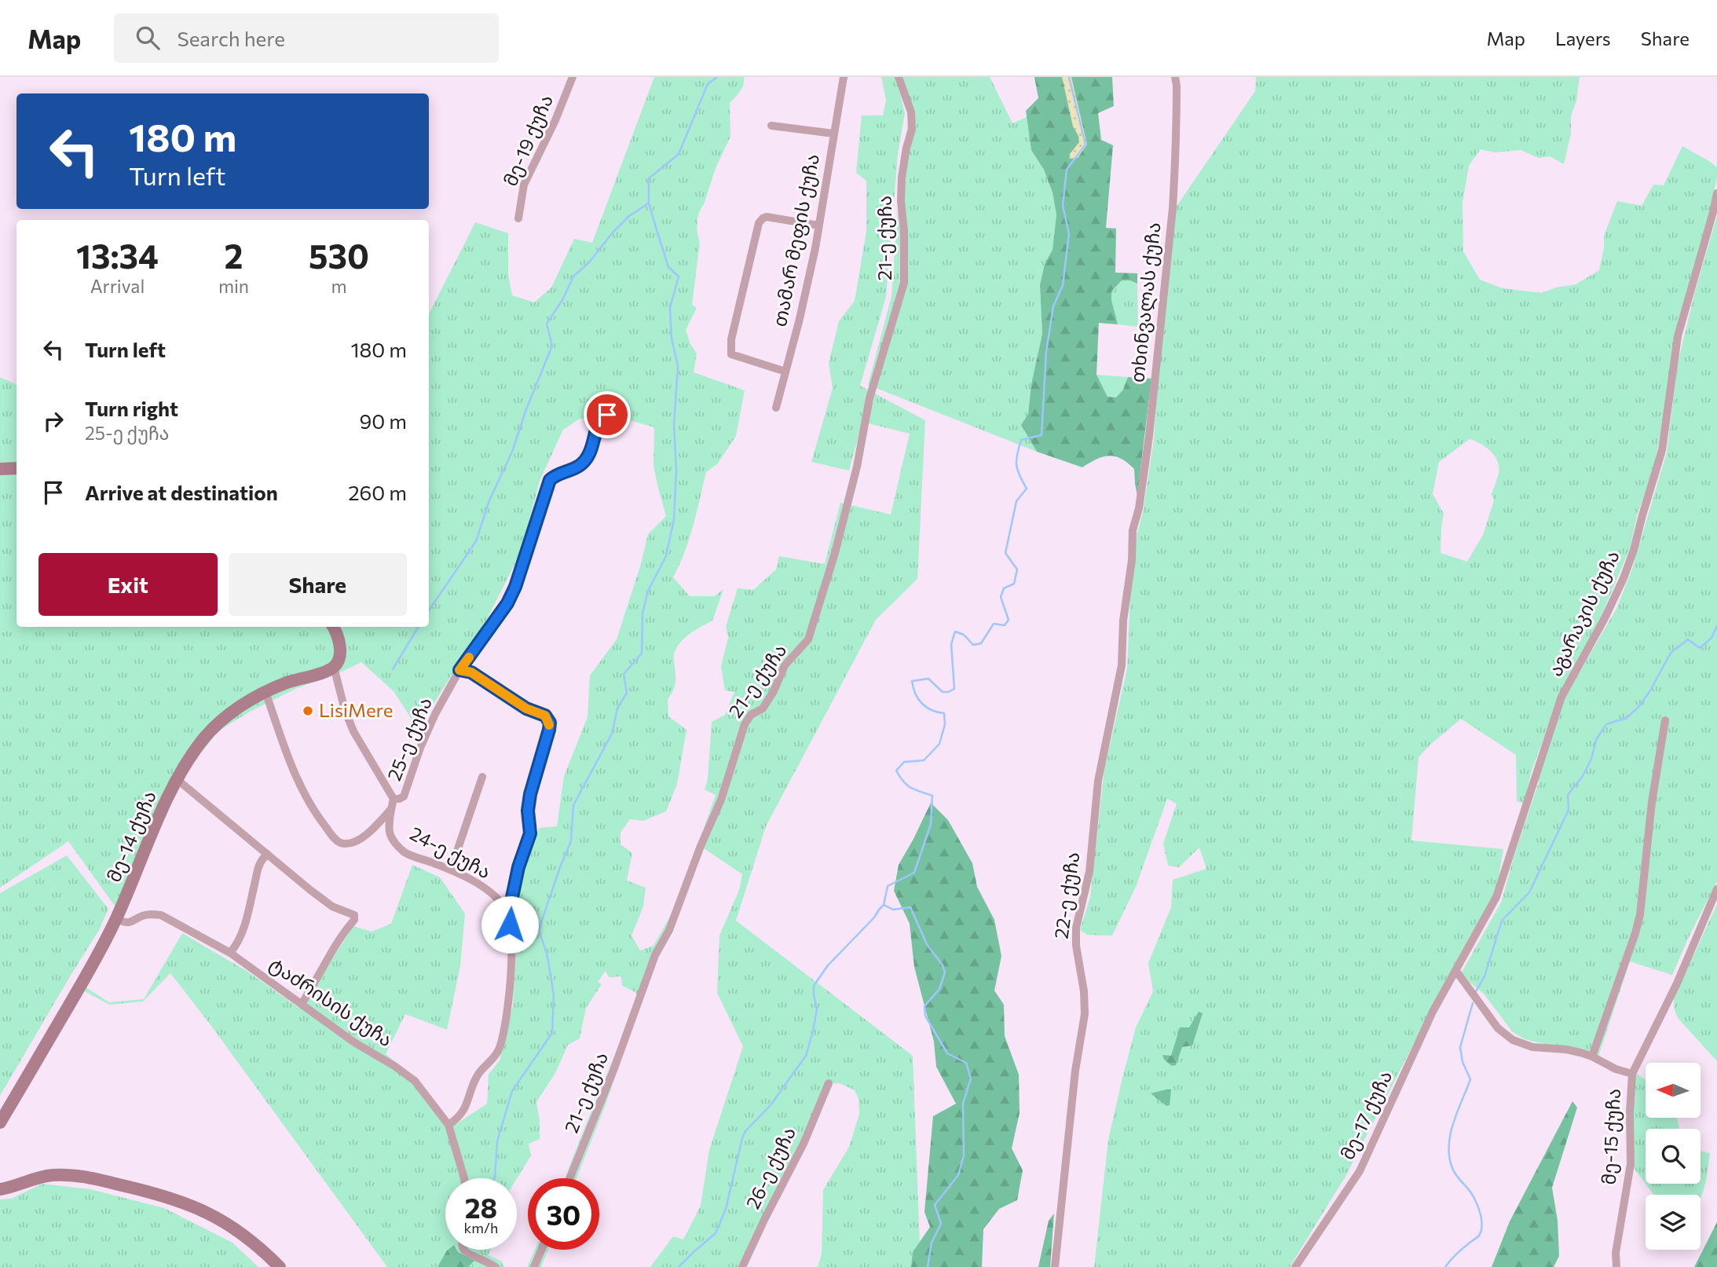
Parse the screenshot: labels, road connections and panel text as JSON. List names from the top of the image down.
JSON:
{
  "streets": {
    "street": [
      "მე-19 ქუჩა",
      "21-ე ქუჩა",
      "თამარ მეფის ქუჩა",
      "თხინვალას ქუჩა",
      "აგარაკის ქუჩა",
      "25-ე ქუჩა",
      "მე-14 ქუჩა",
      "24-ე ქუჩა",
      "22-ე ქუჩა",
      "ტაძრისის ქუჩა",
      "მე-17 ქუჩა",
      "მე-15 ქუჩა",
      "26-ე ქუჩა"
    ]
  },
  "crossings": [
    ["თხინვალას ქუჩა", "22-ე ქუჩა"],
    ["აგარაკის ქუჩა", "მე-17 ქუჩა"],
    ["25-ე ქუჩა", "24-ე ქუჩა"],
    ["მე-14 ქუჩა", "ტაძრისის ქუჩა"]
  ],
  "places": ["LisiMere"],
  "north": "left",
  "page": {
    "header": "Map",
    "search": "Search here",
    "nav": ["Map", "Layers", "Share"],
    "turn": ["180 m", "Turn left"],
    "eta": [
      "13:34",
      "Arrival",
      "2",
      "min",
      "530",
      "m"
    ],
    "list": [
      {
        "name": "Turn left",
        "value": "180 m"
      },
      {
        "name": "Turn right",
        "note": "25-ე ქუჩა",
        "value": "90 m"
      },
      {
        "name": "Arrive at destination",
        "value": "260 m"
      }
    ],
    "buttons": ["Exit", "Share"],
    "speed": "28 km/h",
    "limit": "30"
  }
}
